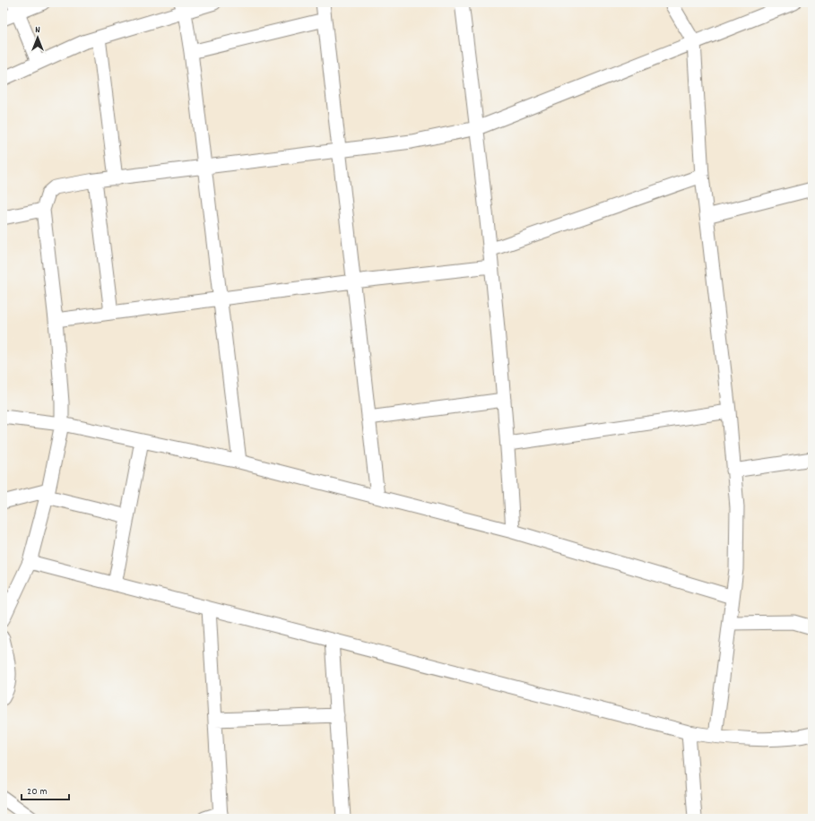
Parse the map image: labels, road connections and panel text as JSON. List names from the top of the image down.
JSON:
{
  "scale_bar": "20 m",
  "north": "top"
}
